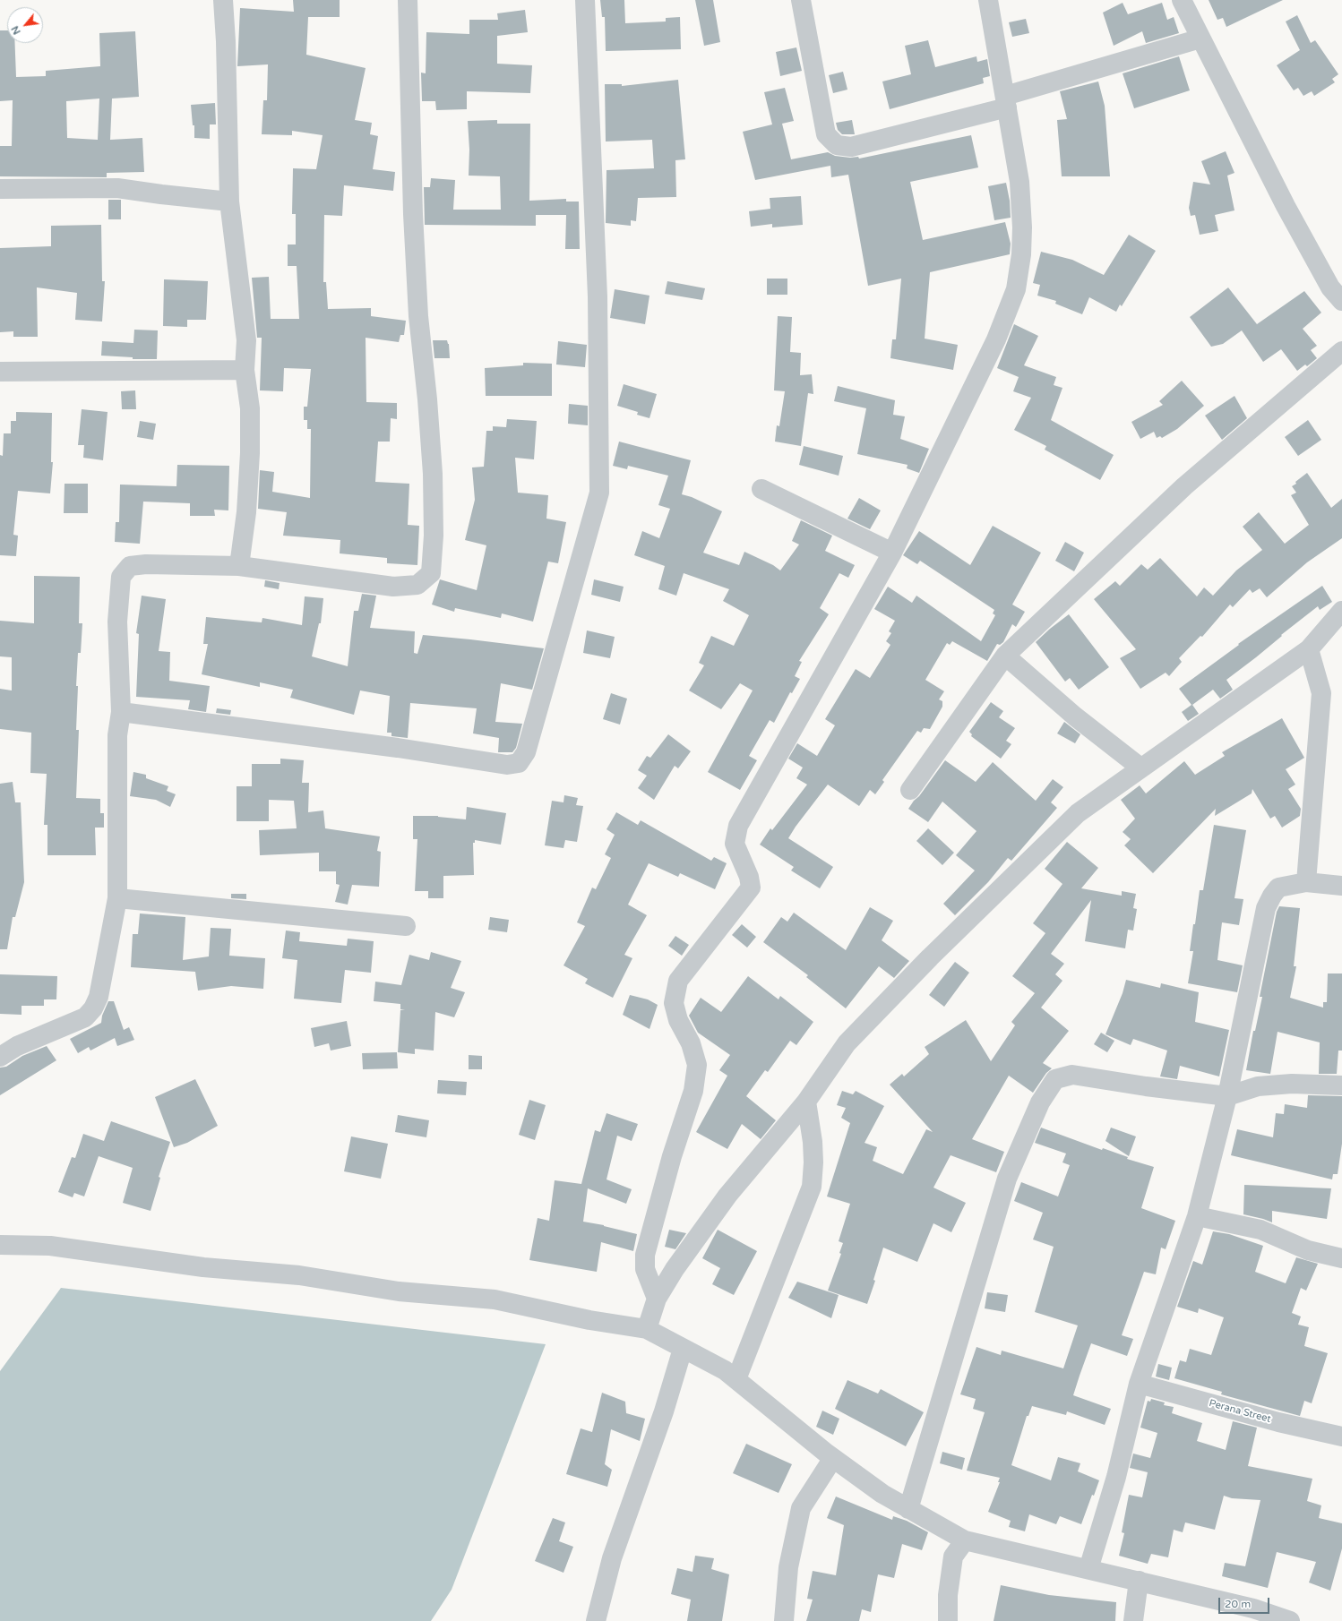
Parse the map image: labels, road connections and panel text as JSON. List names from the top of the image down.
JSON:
{
  "streets": {
    "street": ["Perana Street"]
  },
  "scale_bar": "20 m",
  "north": "bottom left"
}
